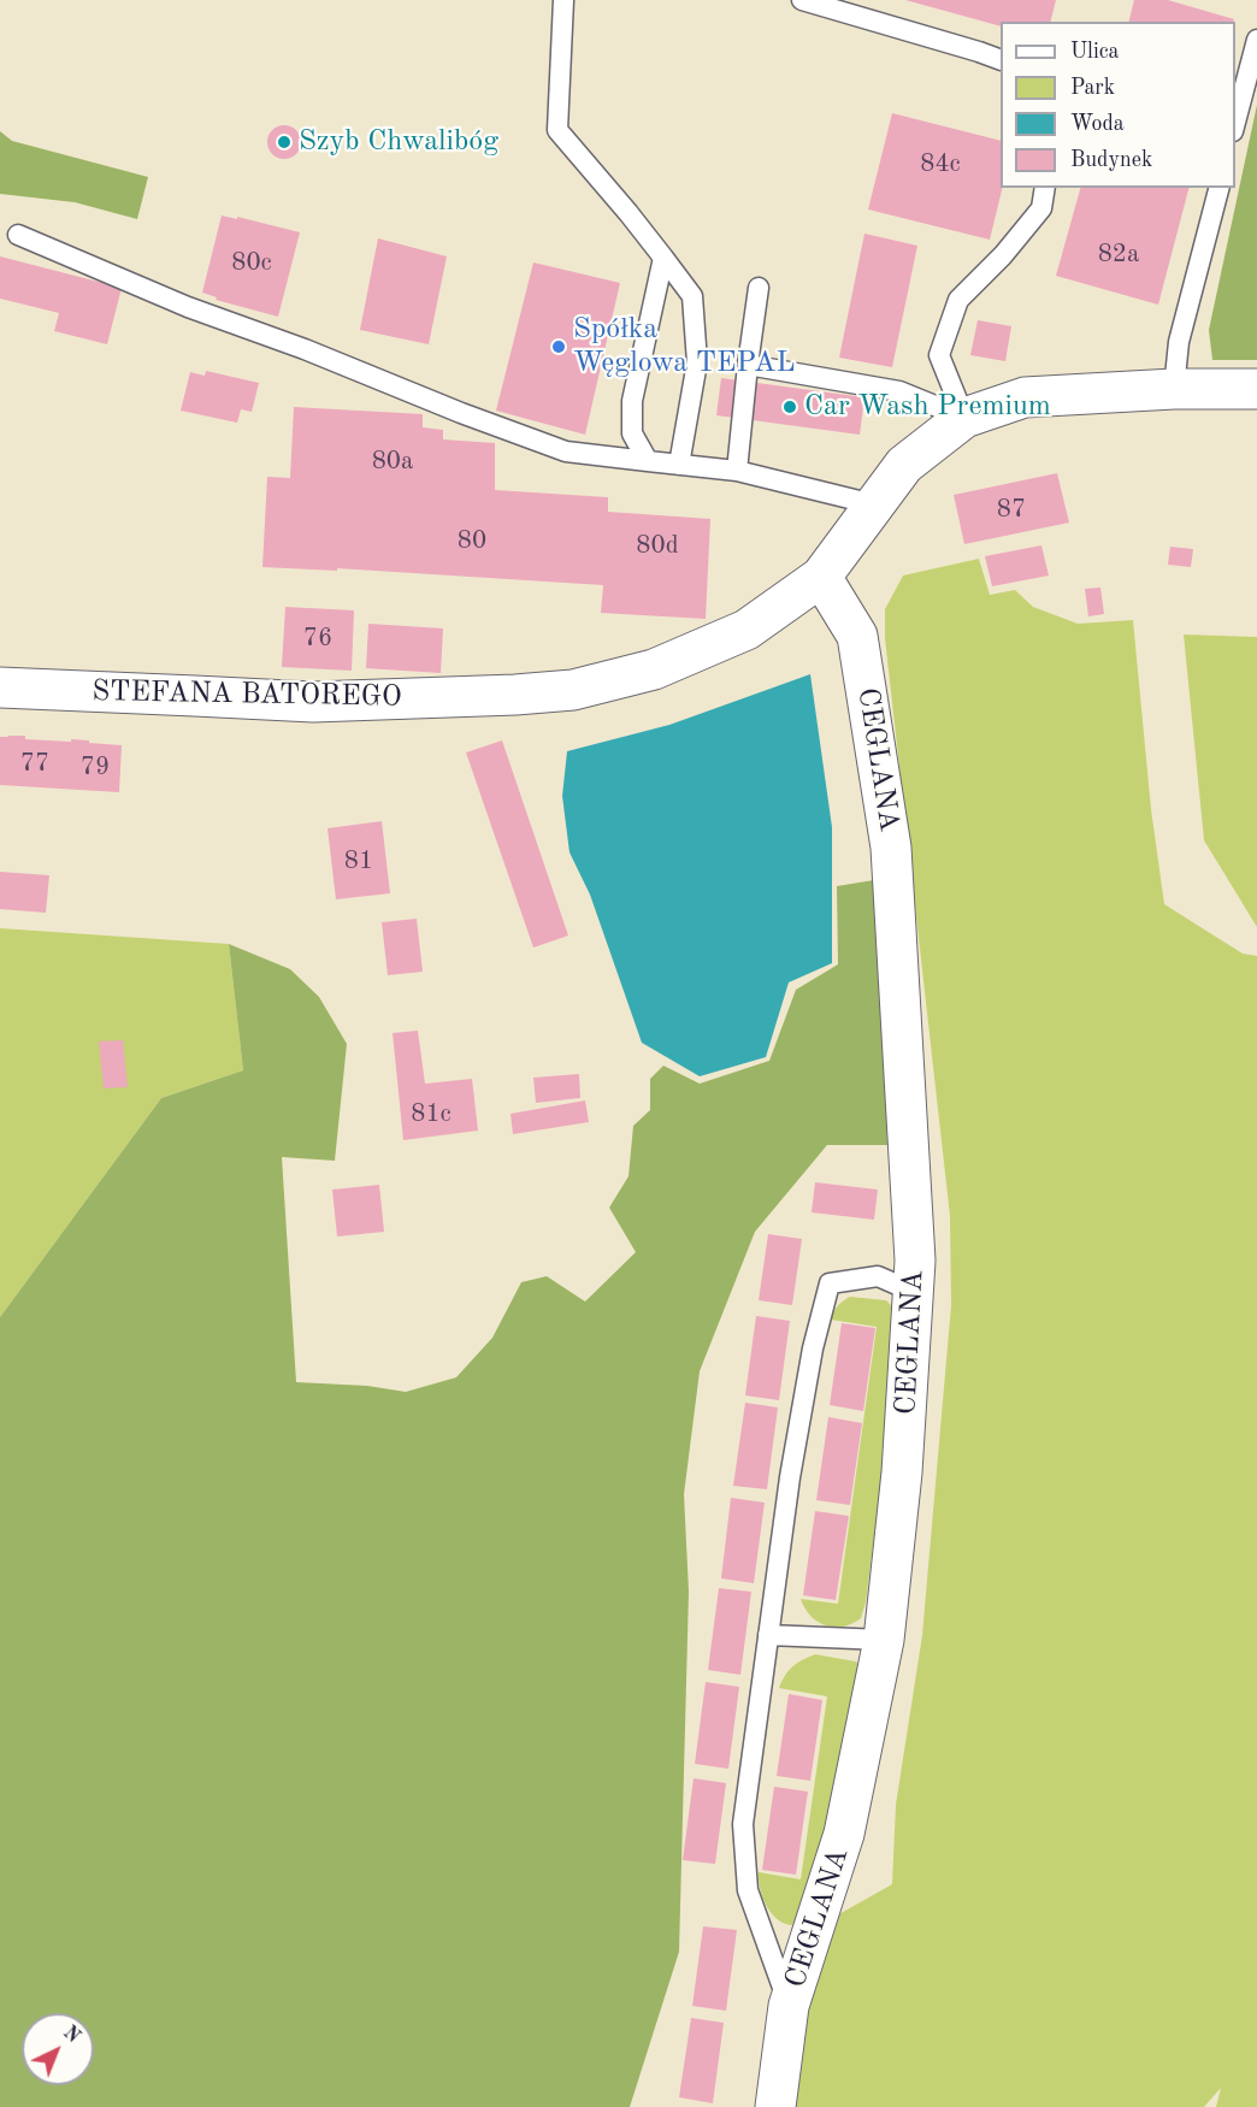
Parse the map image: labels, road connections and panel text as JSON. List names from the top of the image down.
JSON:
{
  "streets": {
    "street": ["STEFANA BATOREGO", "CEGLANA"]
  },
  "crossings": [
    ["STEFANA BATOREGO", "CEGLANA"]
  ],
  "places": ["Szyb Chwalibóg", "Spółka Węglowa TEPAL", "Car Wash Premium"],
  "house_numbers": [
    "84c",
    "82a",
    "80c",
    "80a",
    "87",
    "80",
    "80d",
    "76",
    "77",
    "79",
    "81",
    "81c"
  ],
  "legend": [
    "Ulica",
    "Park",
    "Woda",
    "Budynek"
  ],
  "north": "top right"
}
